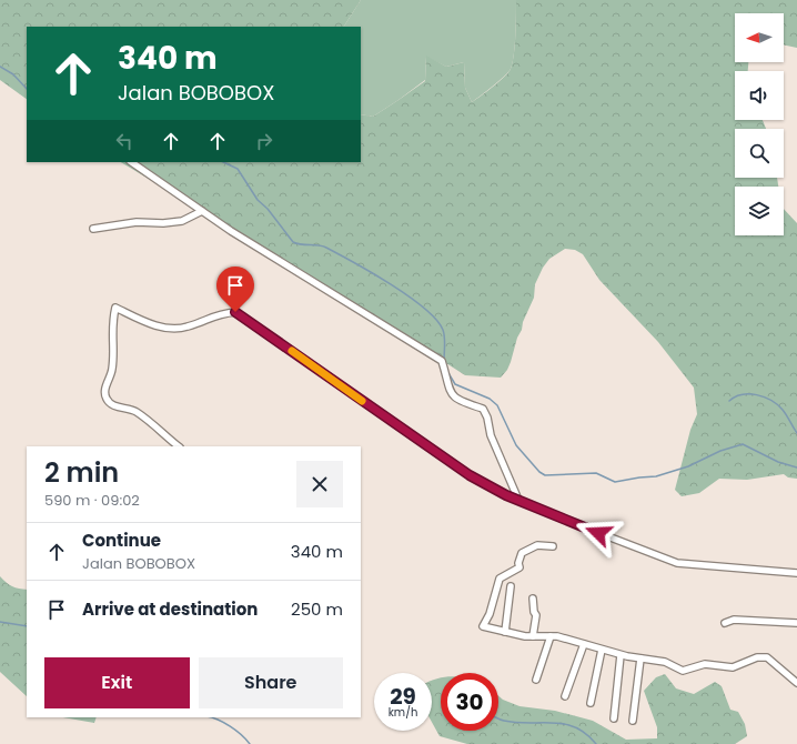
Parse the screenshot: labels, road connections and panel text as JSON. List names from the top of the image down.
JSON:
{
  "north": "left",
  "page": {
    "turn": ["340 m", "Jalan BOBOBOX"],
    "heading": ["2 min", "590 m · 09:02"],
    "list": [
      {
        "name": "Continue",
        "note": "Jalan BOBOBOX",
        "value": "340 m"
      },
      {
        "name": "Arrive at destination",
        "value": "250 m"
      }
    ],
    "buttons": ["Exit", "Share"],
    "speed": "29 km/h",
    "limit": "30"
  }
}
